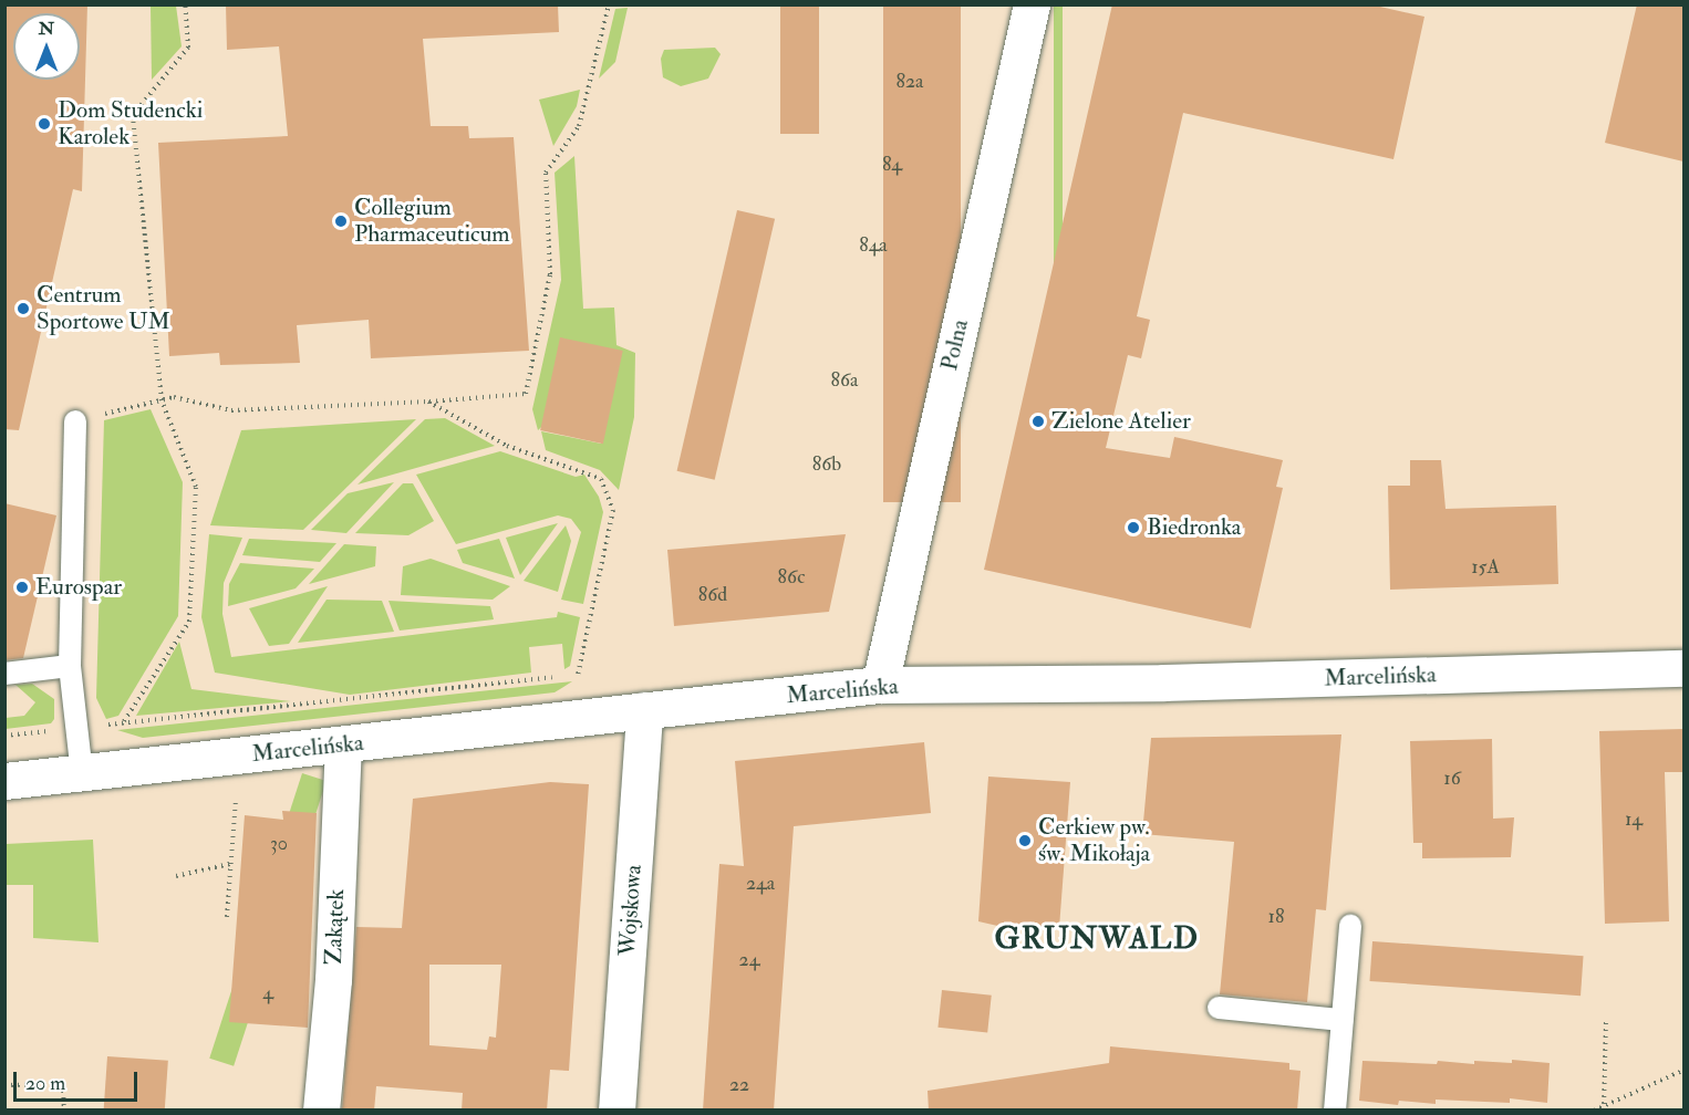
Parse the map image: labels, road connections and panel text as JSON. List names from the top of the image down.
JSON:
{
  "streets": {
    "street": [
      "Polna",
      "Marcelińska",
      "Wojskowa",
      "Zakątek"
    ]
  },
  "crossings": [
    ["Polna", "Marcelińska"],
    ["Marcelińska", "Wojskowa"],
    ["Marcelińska", "Zakątek"]
  ],
  "districts": ["GRUNWALD"],
  "places": [
    "Dom Studencki Karolek",
    "Collegium Pharmaceuticum",
    "Centrum Sportowe UM",
    "Zielone Atelier",
    "Biedronka",
    "Eurospar",
    "Cerkiew pw. św. Mikołaja"
  ],
  "house_numbers": [
    "82a",
    "84",
    "84a",
    "86a",
    "86b",
    "15A",
    "86c",
    "86d",
    "16",
    "14",
    "30",
    "24a",
    "18",
    "24",
    "4",
    "22"
  ],
  "scale_bar": "20 m",
  "north": "top"
}
